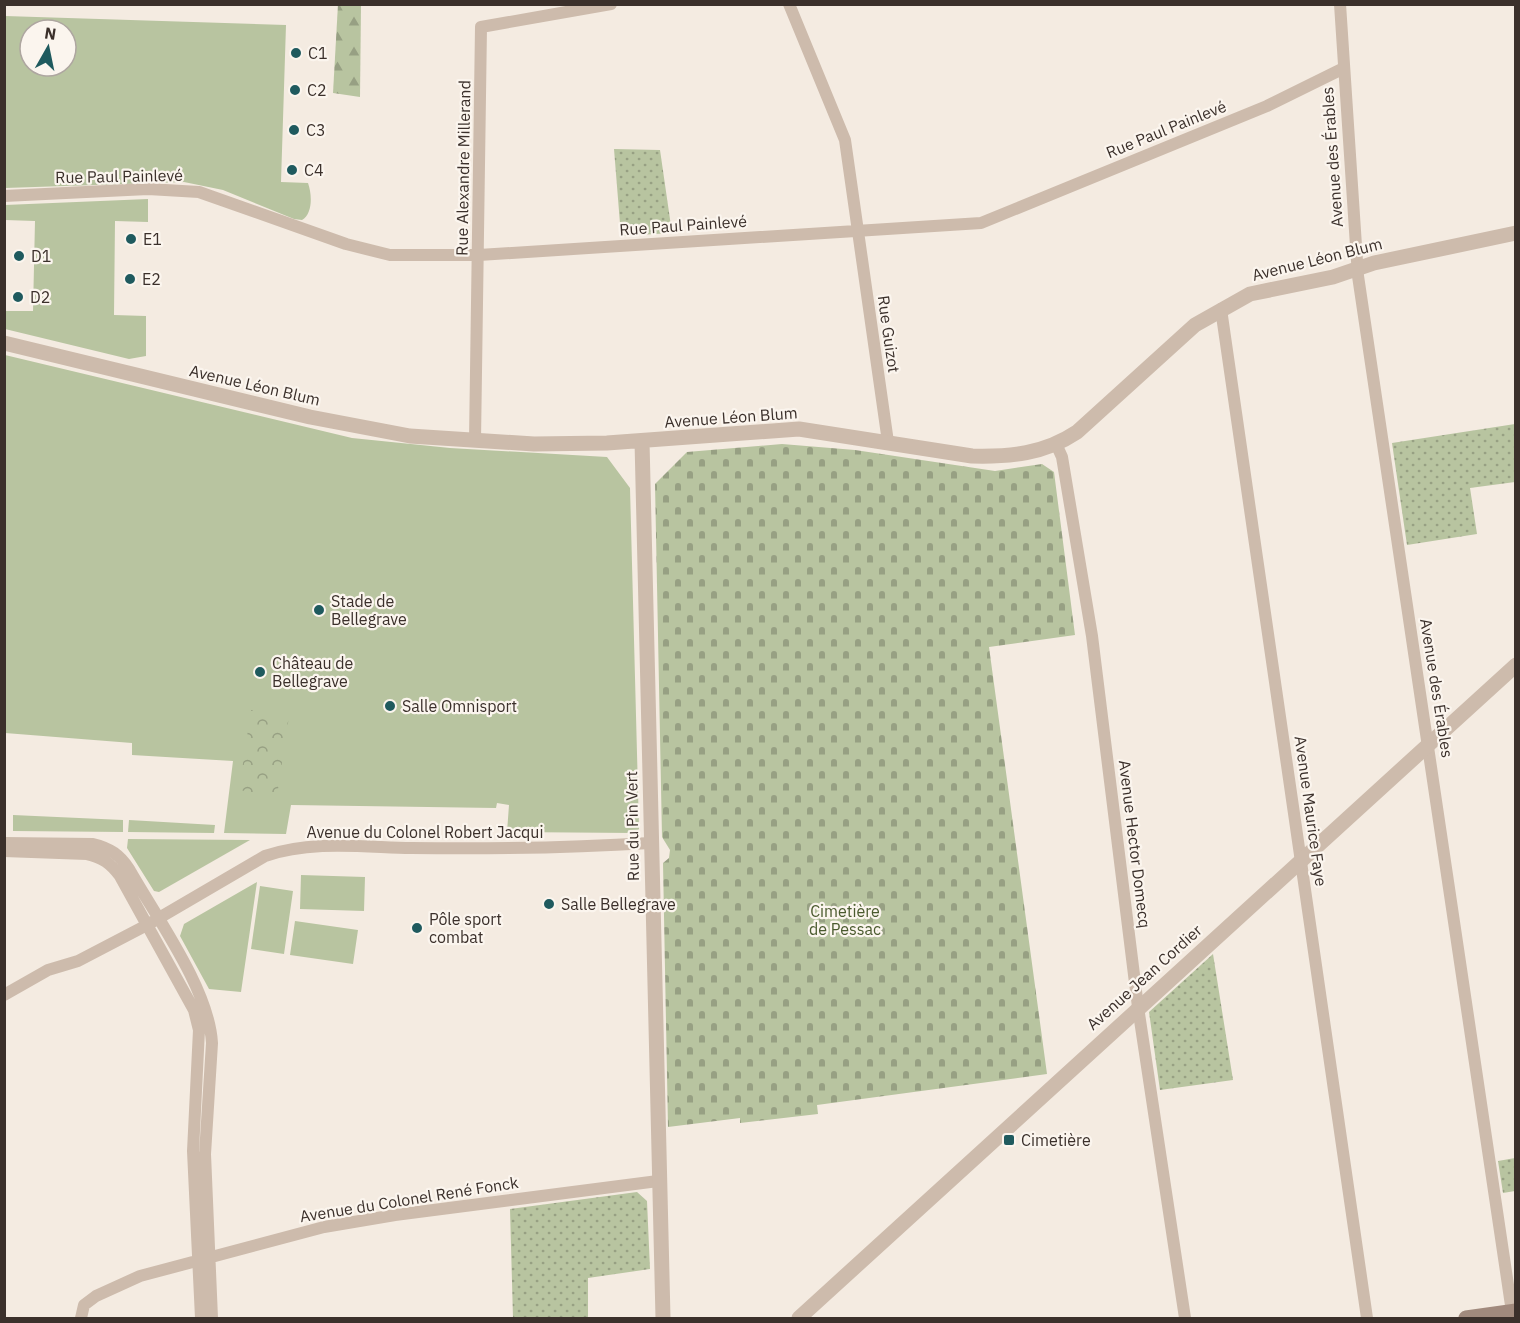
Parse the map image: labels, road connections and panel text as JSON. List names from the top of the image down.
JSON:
{
  "streets": {
    "street": [
      "Rue Paul Painlevé",
      "Avenue des Érables",
      "Rue Alexandre Millerand",
      "Avenue Léon Blum",
      "Rue Guizot",
      "Avenue Maurice Faye",
      "Rue du Pin Vert",
      "Avenue du Colonel Robert Jacqui",
      "Avenue Hector Domecq",
      "Avenue Jean Cordier",
      "Avenue du Colonel René Fonck"
    ]
  },
  "crossings": [
    ["Rue Paul Painlevé", "Avenue des Érables"],
    ["Rue Paul Painlevé", "Rue Alexandre Millerand"],
    ["Rue Paul Painlevé", "Rue Guizot"],
    ["Avenue des Érables", "Avenue Léon Blum"],
    ["Avenue des Érables", "Avenue Jean Cordier"],
    ["Rue Alexandre Millerand", "Avenue Léon Blum"],
    ["Avenue Léon Blum", "Rue Guizot"],
    ["Avenue Léon Blum", "Avenue Maurice Faye"],
    ["Avenue Léon Blum", "Rue du Pin Vert"],
    ["Avenue Léon Blum", "Avenue Hector Domecq"],
    ["Avenue Maurice Faye", "Avenue Jean Cordier"],
    ["Rue du Pin Vert", "Avenue du Colonel Robert Jacqui"],
    ["Rue du Pin Vert", "Avenue du Colonel René Fonck"],
    ["Avenue Hector Domecq", "Avenue Jean Cordier"]
  ],
  "parks": ["Cimetière de Pessac"],
  "places": {
    "other": [
      "C1",
      "C2",
      "C3",
      "C4",
      "E1",
      "D1",
      "E2",
      "D2",
      "Stade de Bellegrave",
      "Château de Bellegrave",
      "Salle Omnisport",
      "Salle Bellegrave",
      "Pôle sport combat"
    ],
    "transit": ["Cimetière"]
  },
  "north": "top"
}
